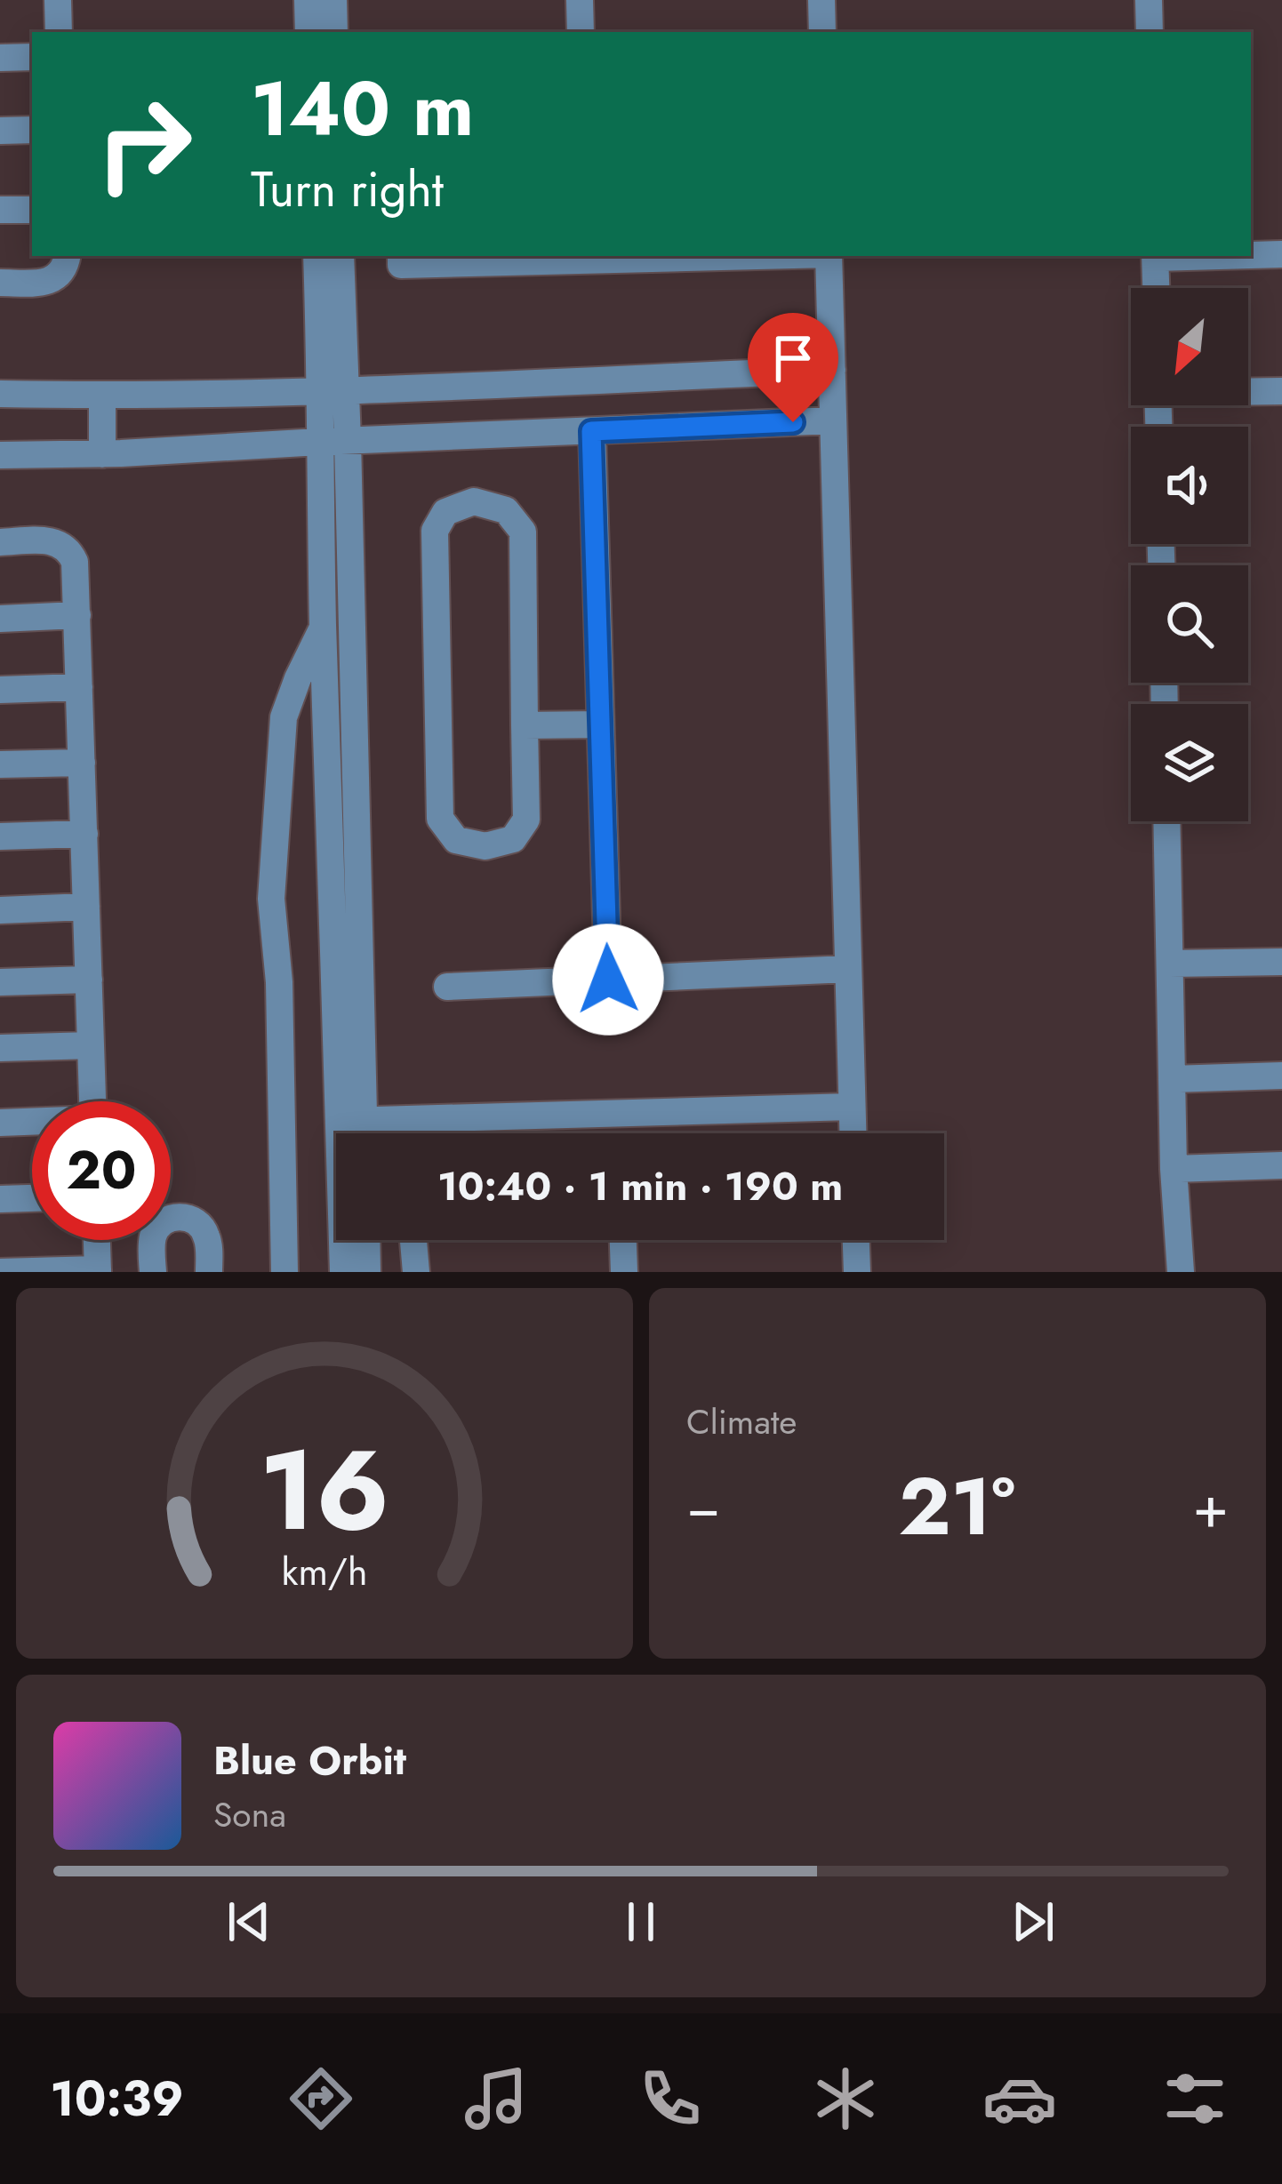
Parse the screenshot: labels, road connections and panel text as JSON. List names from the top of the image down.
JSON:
{
  "north": "bottom left",
  "page": {
    "turn": ["140 m", "Turn right"],
    "limit": "20",
    "trip": "10:40 · 1 min · 190 m",
    "tile": "Climate",
    "heat": ["−", "21°", "+"],
    "song": ["Blue Orbit", "Sona"],
    "tabs": "10:39",
    "gauge": ["16", "km/h"]
  }
}
